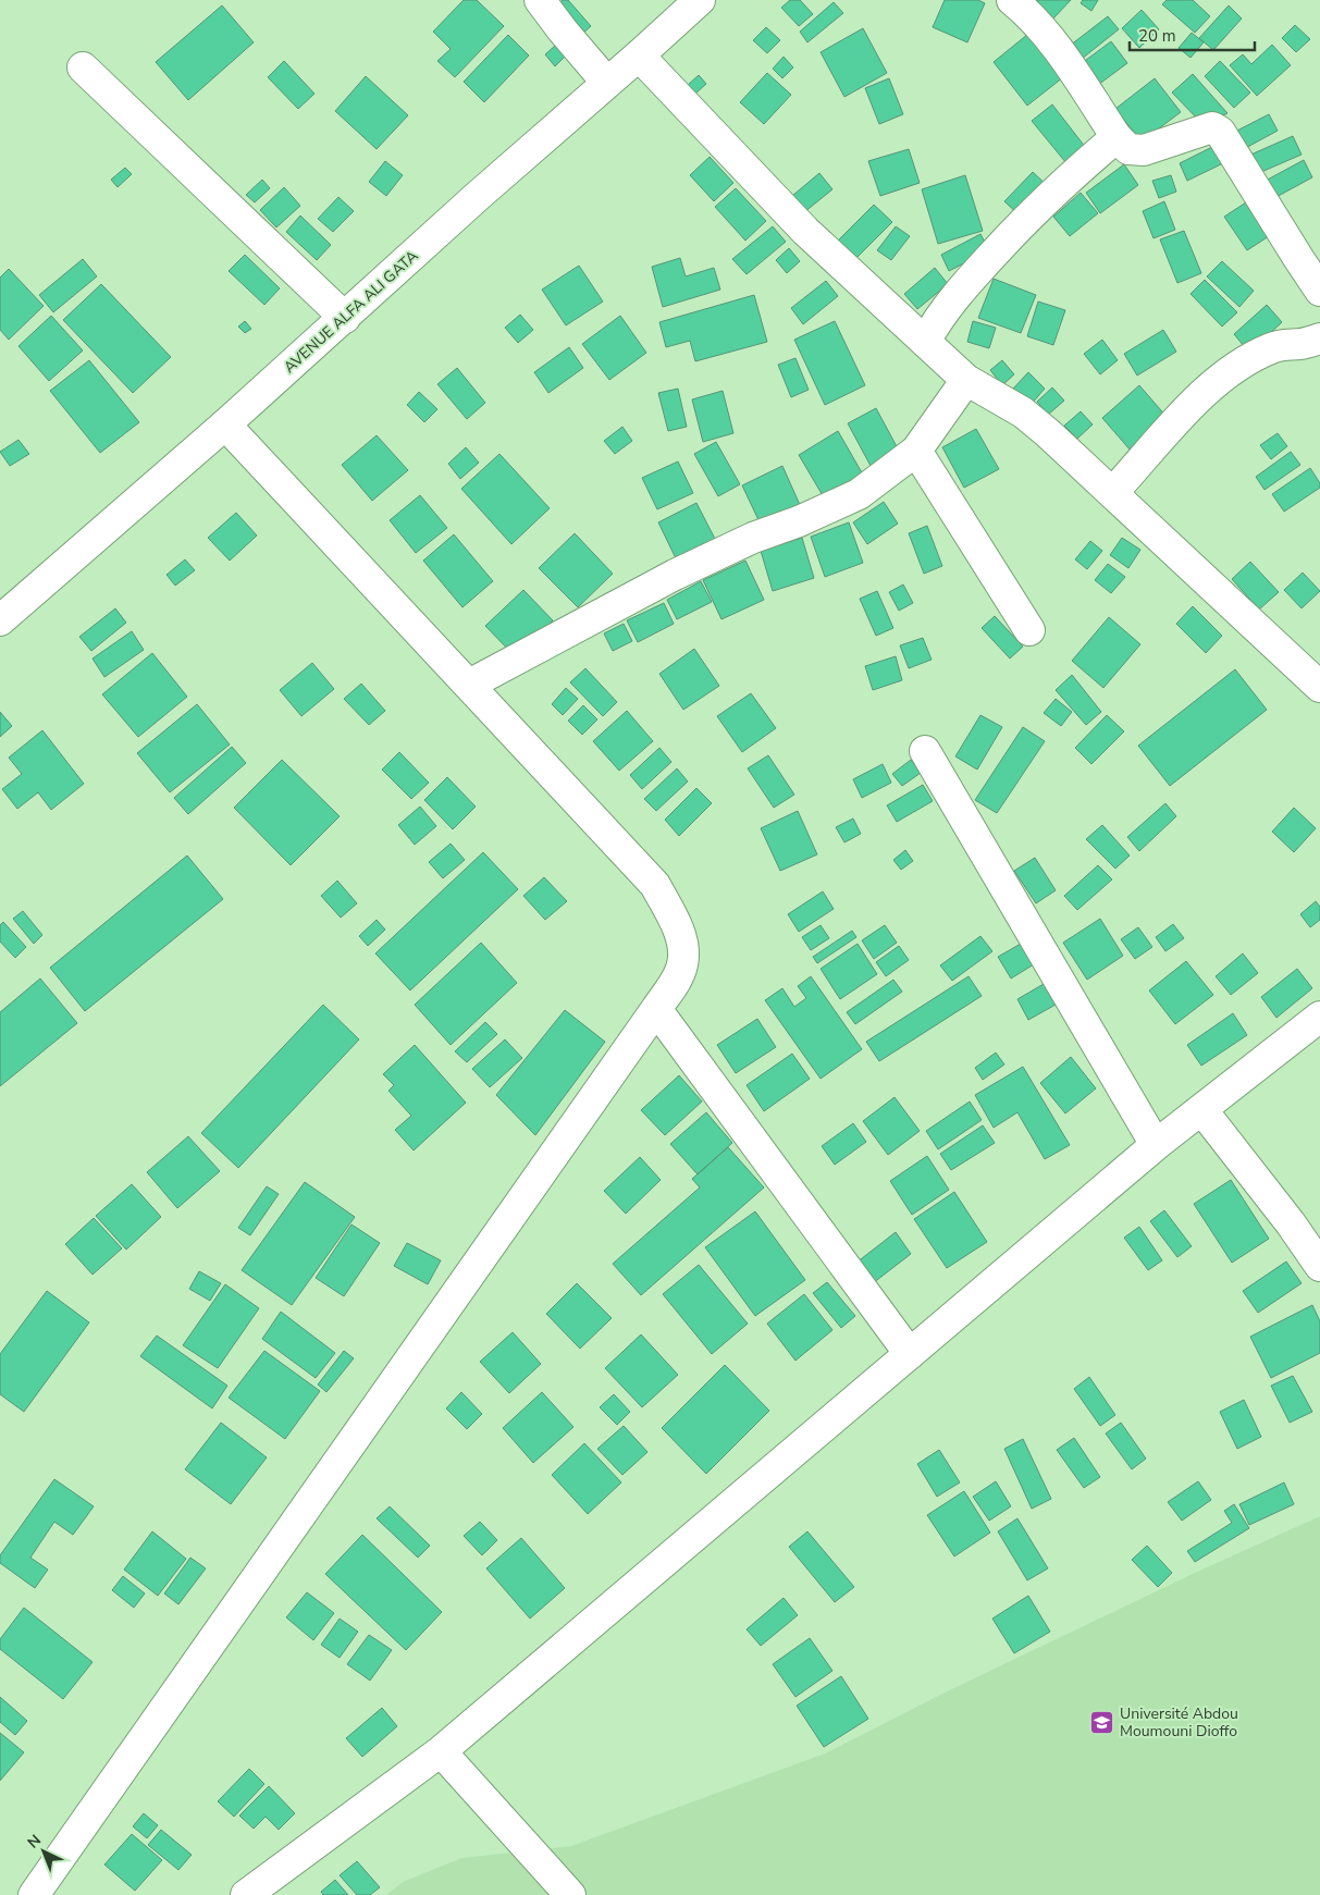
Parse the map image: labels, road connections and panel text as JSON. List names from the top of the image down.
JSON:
{
  "streets": {
    "street": ["AVENUE ALFA ALI GATA"]
  },
  "places": {
    "school or university": ["Université Abdou Moumouni Dioffo"]
  },
  "scale_bar": "20 m",
  "north": "top left"
}
